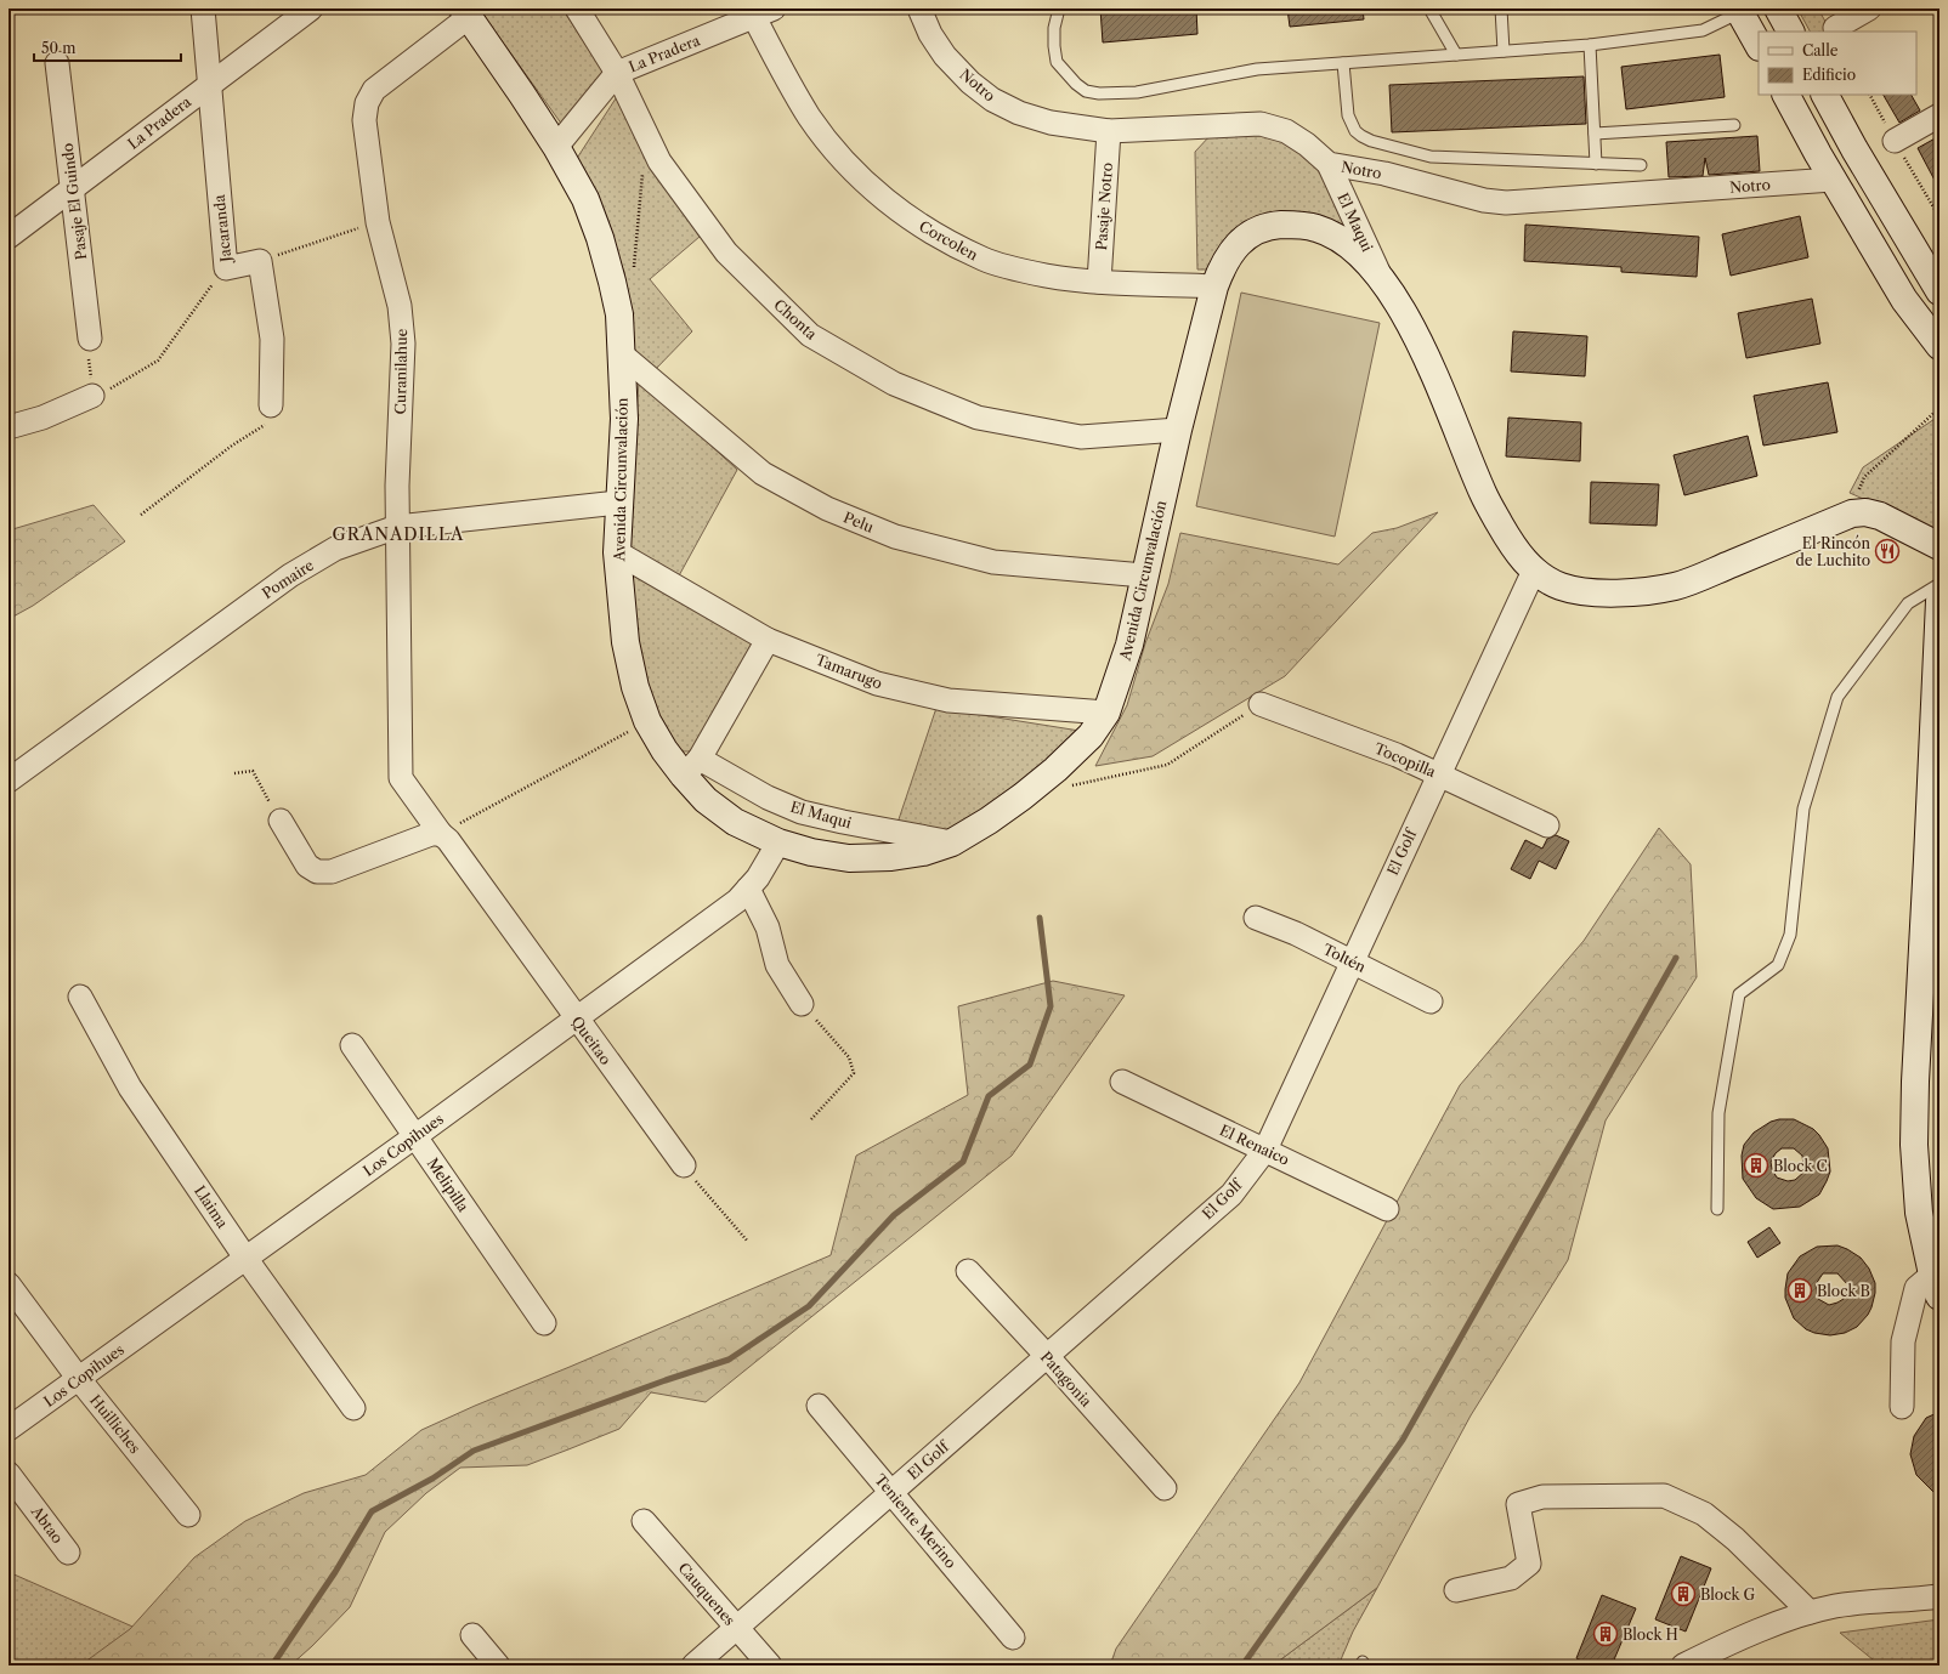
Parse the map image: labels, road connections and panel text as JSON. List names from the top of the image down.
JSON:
{
  "streets": {
    "street": [
      "La Pradera",
      "Notro",
      "Pasaje El Guindo",
      "Pasaje Notro",
      "El Maqui",
      "Jacaranda",
      "Corcolen",
      "Chonta",
      "Curanilahue",
      "Avenida Circunvalación",
      "Pelu",
      "Pomaire",
      "Tamarugo",
      "Tocopilla",
      "El Golf",
      "Toltén",
      "Queitao",
      "Los Copihues",
      "El Renaico",
      "Melipilla",
      "Llaima",
      "Patagonia",
      "Huilliches",
      "Teniente Merino",
      "Abtao",
      "Cauquenes"
    ]
  },
  "crossings": [
    ["La Pradera", "Pasaje El Guindo"],
    ["La Pradera", "Jacaranda"],
    ["La Pradera", "Corcolen"],
    ["La Pradera", "Chonta"],
    ["La Pradera", "Avenida Circunvalación"],
    ["Notro", "Pasaje Notro"],
    ["Notro", "El Maqui"],
    ["Pasaje Notro", "Corcolen"],
    ["El Maqui", "Avenida Circunvalación"],
    ["Corcolen", "Avenida Circunvalación"],
    ["Chonta", "Avenida Circunvalación"],
    ["Curanilahue", "Avenida Circunvalación"],
    ["Curanilahue", "Pomaire"],
    ["Curanilahue", "Queitao"],
    ["Avenida Circunvalación", "Pelu"],
    ["Avenida Circunvalación", "Pomaire"],
    ["Avenida Circunvalación", "Tamarugo"],
    ["Avenida Circunvalación", "El Golf"],
    ["Avenida Circunvalación", "Los Copihues"],
    ["Tocopilla", "El Golf"],
    ["El Golf", "Toltén"],
    ["El Golf", "El Renaico"],
    ["El Golf", "Patagonia"],
    ["El Golf", "Teniente Merino"],
    ["El Golf", "Cauquenes"],
    ["Queitao", "Los Copihues"],
    ["Los Copihues", "Melipilla"],
    ["Los Copihues", "Llaima"],
    ["Los Copihues", "Huilliches"]
  ],
  "districts": ["GRANADILLA"],
  "places": {
    "restaurant": ["El Rincón de Luchito"],
    "building": [
      "Block C",
      "Block B",
      "Block G",
      "Block H"
    ]
  },
  "legend": ["Calle", "Edificio"],
  "scale_bar": "50 m"
}
